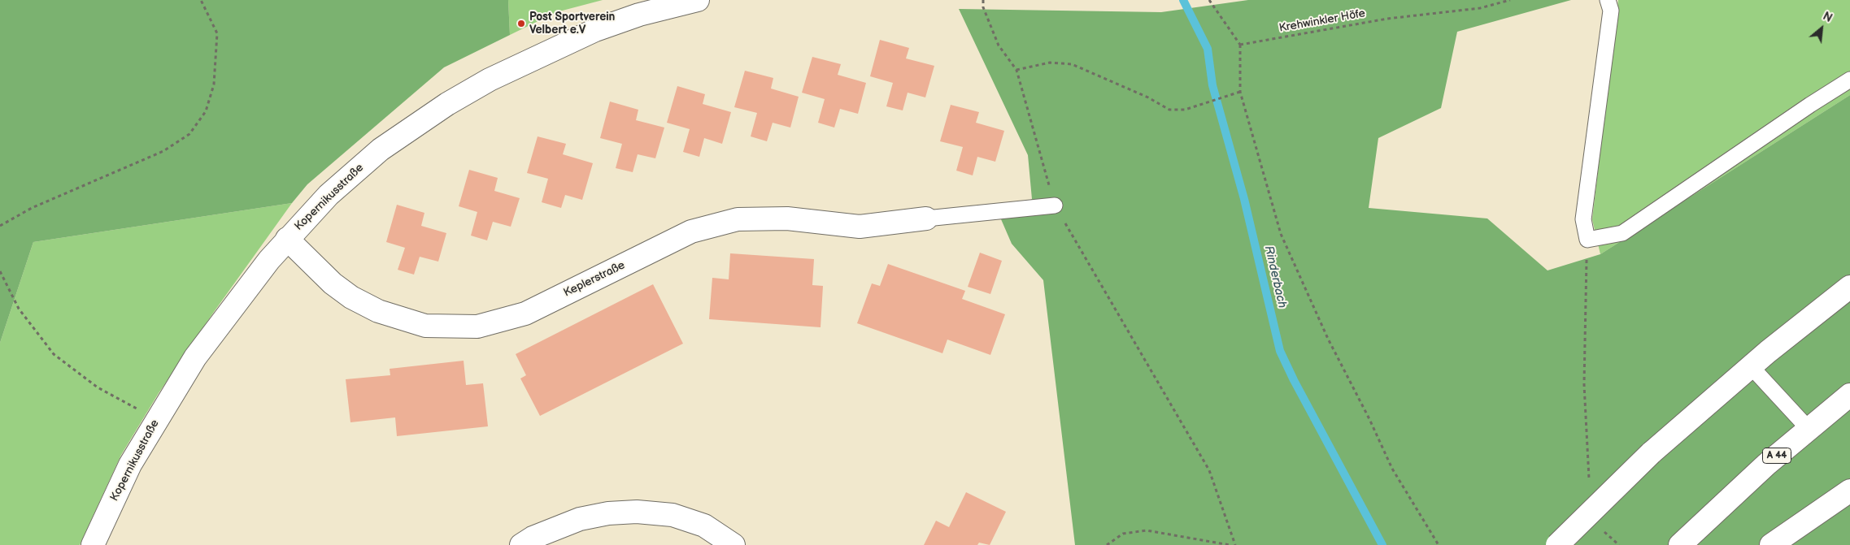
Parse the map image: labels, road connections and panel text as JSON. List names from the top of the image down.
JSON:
{
  "streets": {
    "main road": ["Kopernikusstraße", "Keplerstraße", "A 44"],
    "path": ["Krehwinkler Höfe"]
  },
  "crossings": [
    ["Kopernikusstraße", "Keplerstraße"]
  ],
  "water": ["Rinderbach"],
  "places": ["Post Sportverein Velbert e.V"],
  "north": "top right"
}
